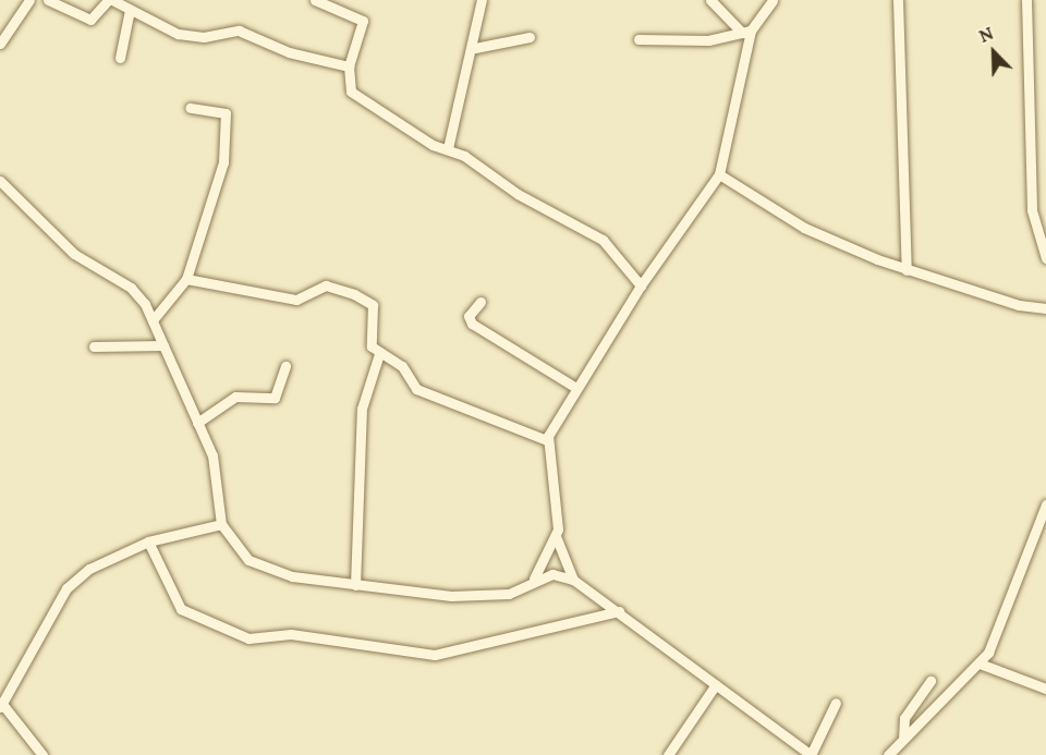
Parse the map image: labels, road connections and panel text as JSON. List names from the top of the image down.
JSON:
{
  "north": "top left"
}
